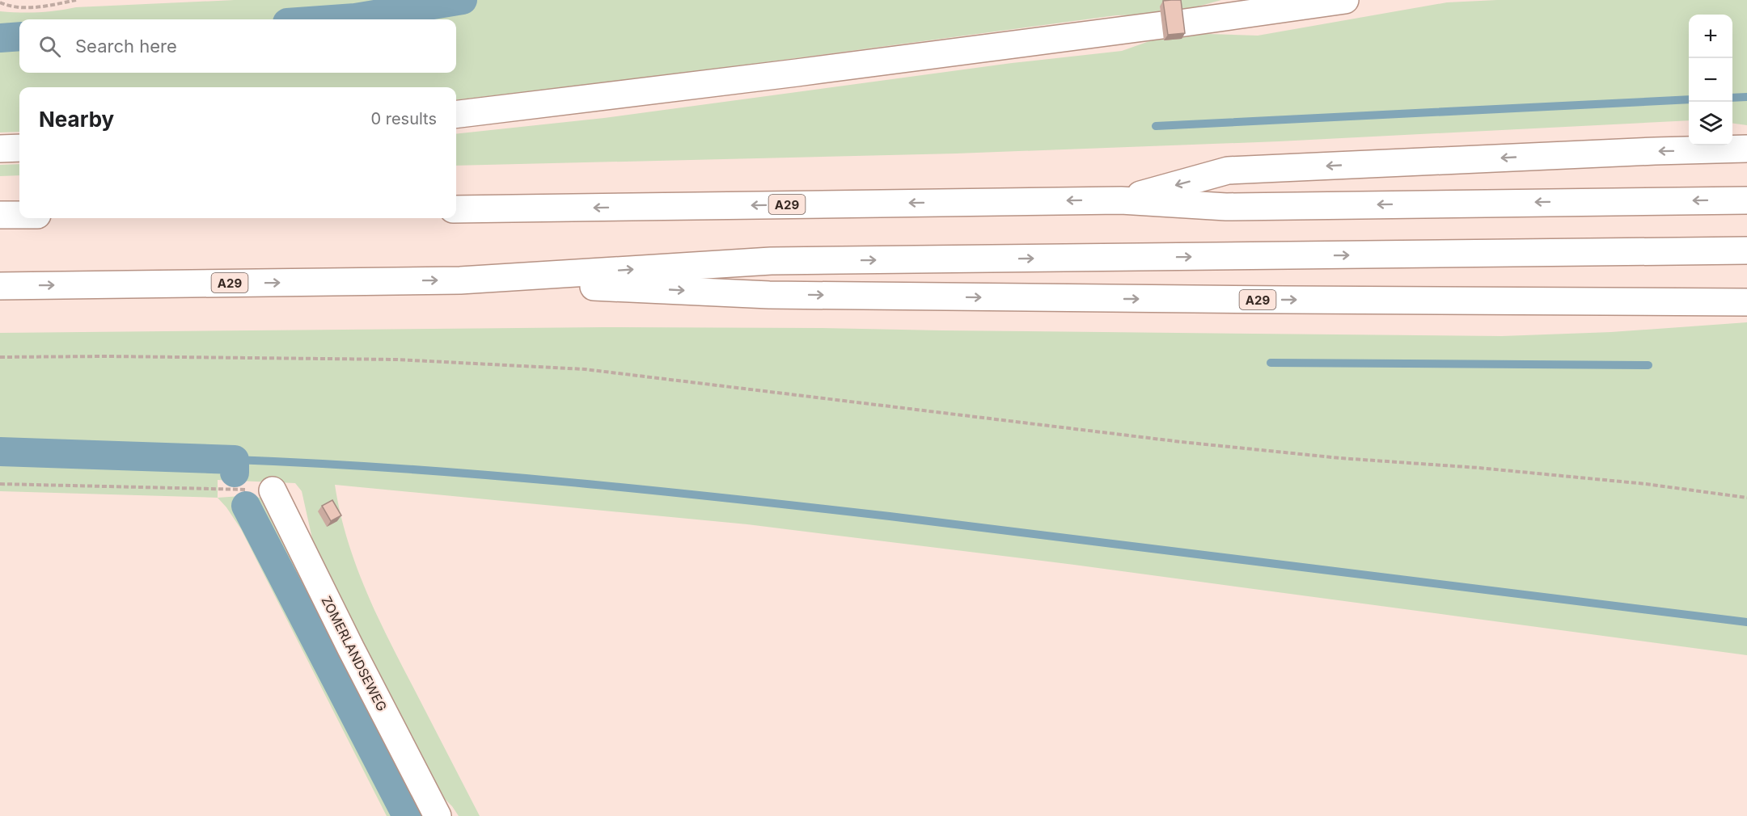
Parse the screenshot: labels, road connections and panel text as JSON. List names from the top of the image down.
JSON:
{
  "streets": {
    "main road": ["A29", "ZOMERLANDSEWEG"]
  },
  "page": {
    "map_buttons": ["+", "−"],
    "search": "Search here",
    "heading": ["Nearby", "0 results"]
  }
}
